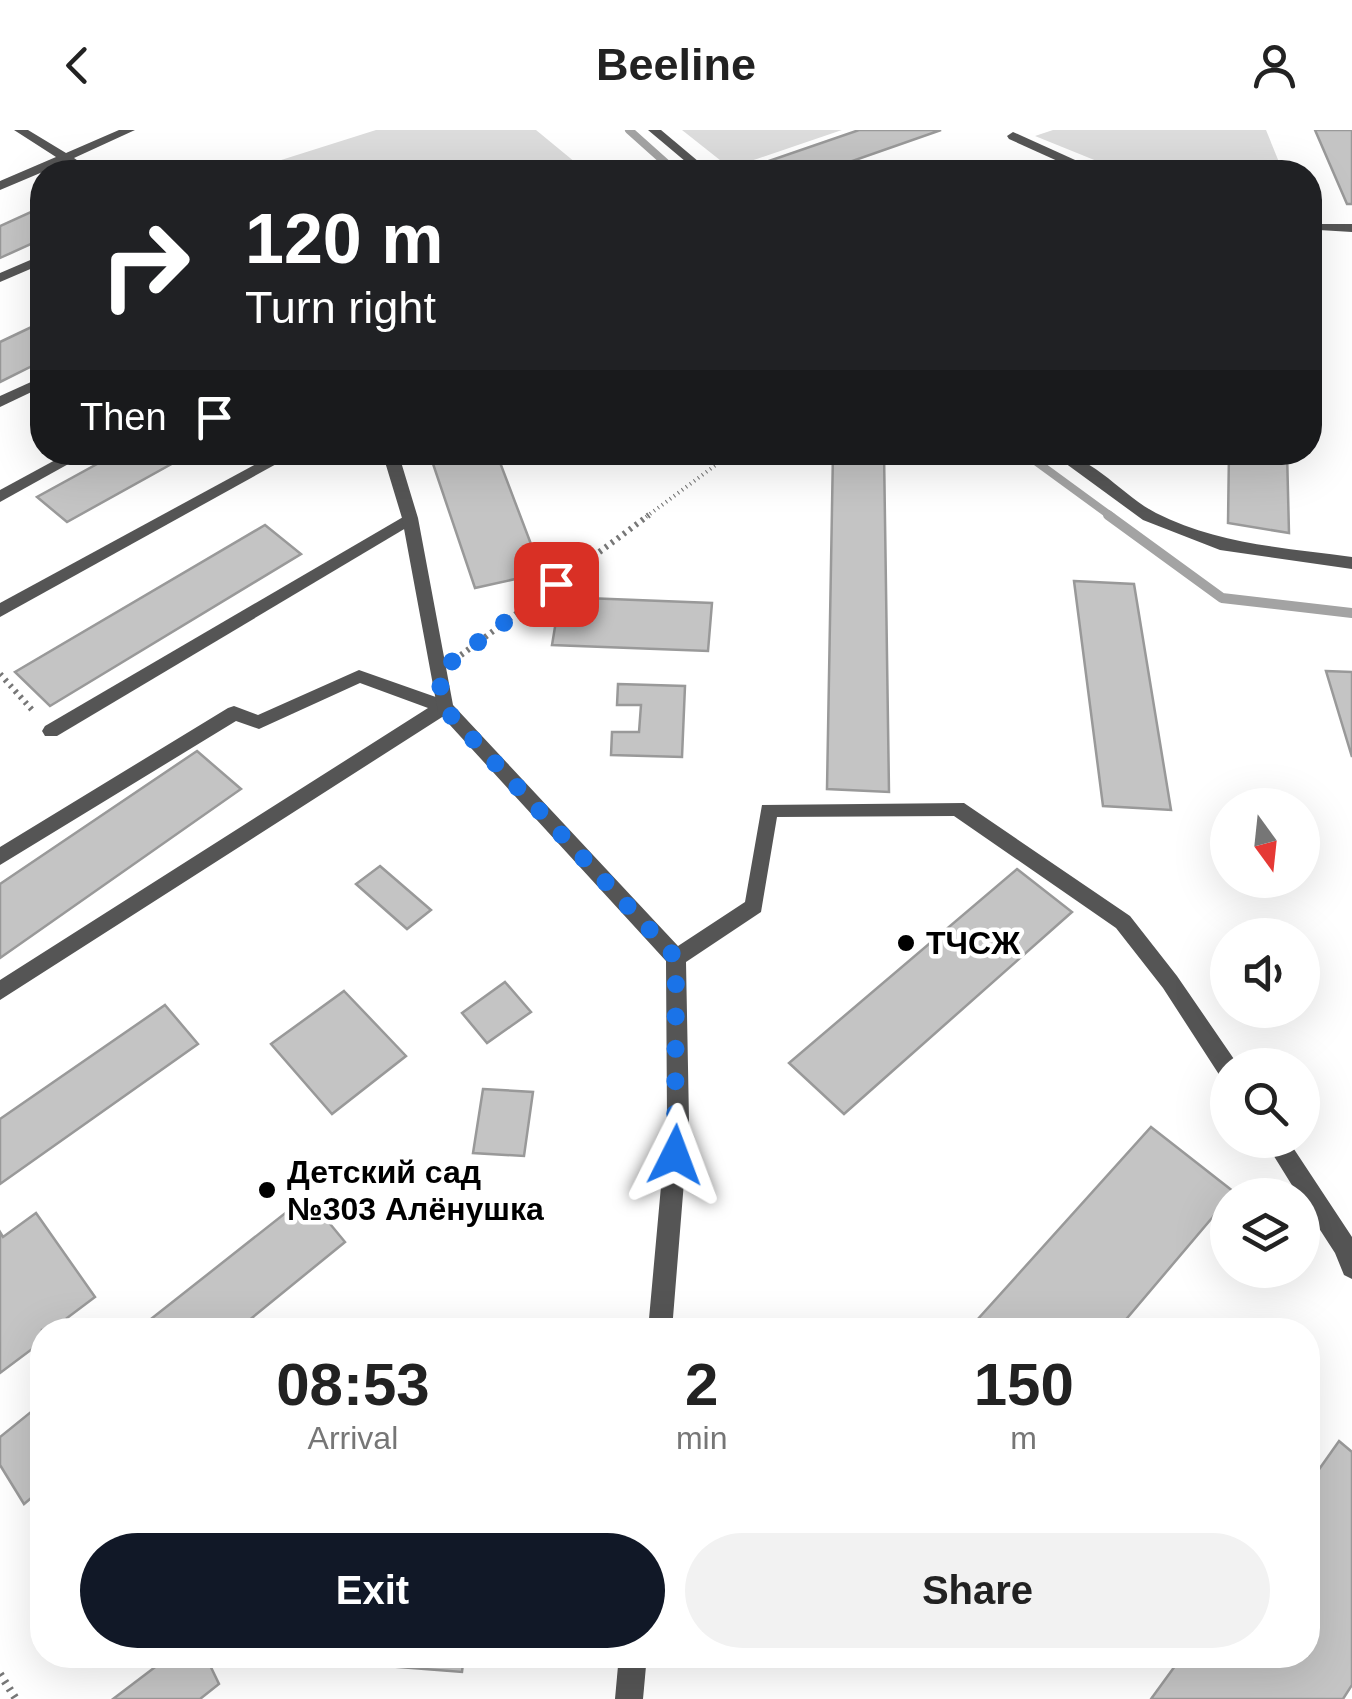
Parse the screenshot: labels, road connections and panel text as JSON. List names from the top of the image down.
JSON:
{
  "places": ["ТЧСЖ", "Детский сад №303 Алёнушка"],
  "north": "bottom",
  "page": {
    "header": "Beeline",
    "turn": ["120 m", "Turn right"],
    "then": "Then",
    "eta": [
      "08:53",
      "Arrival",
      "2",
      "min",
      "150",
      "m"
    ],
    "buttons": ["Exit", "Share"]
  }
}
